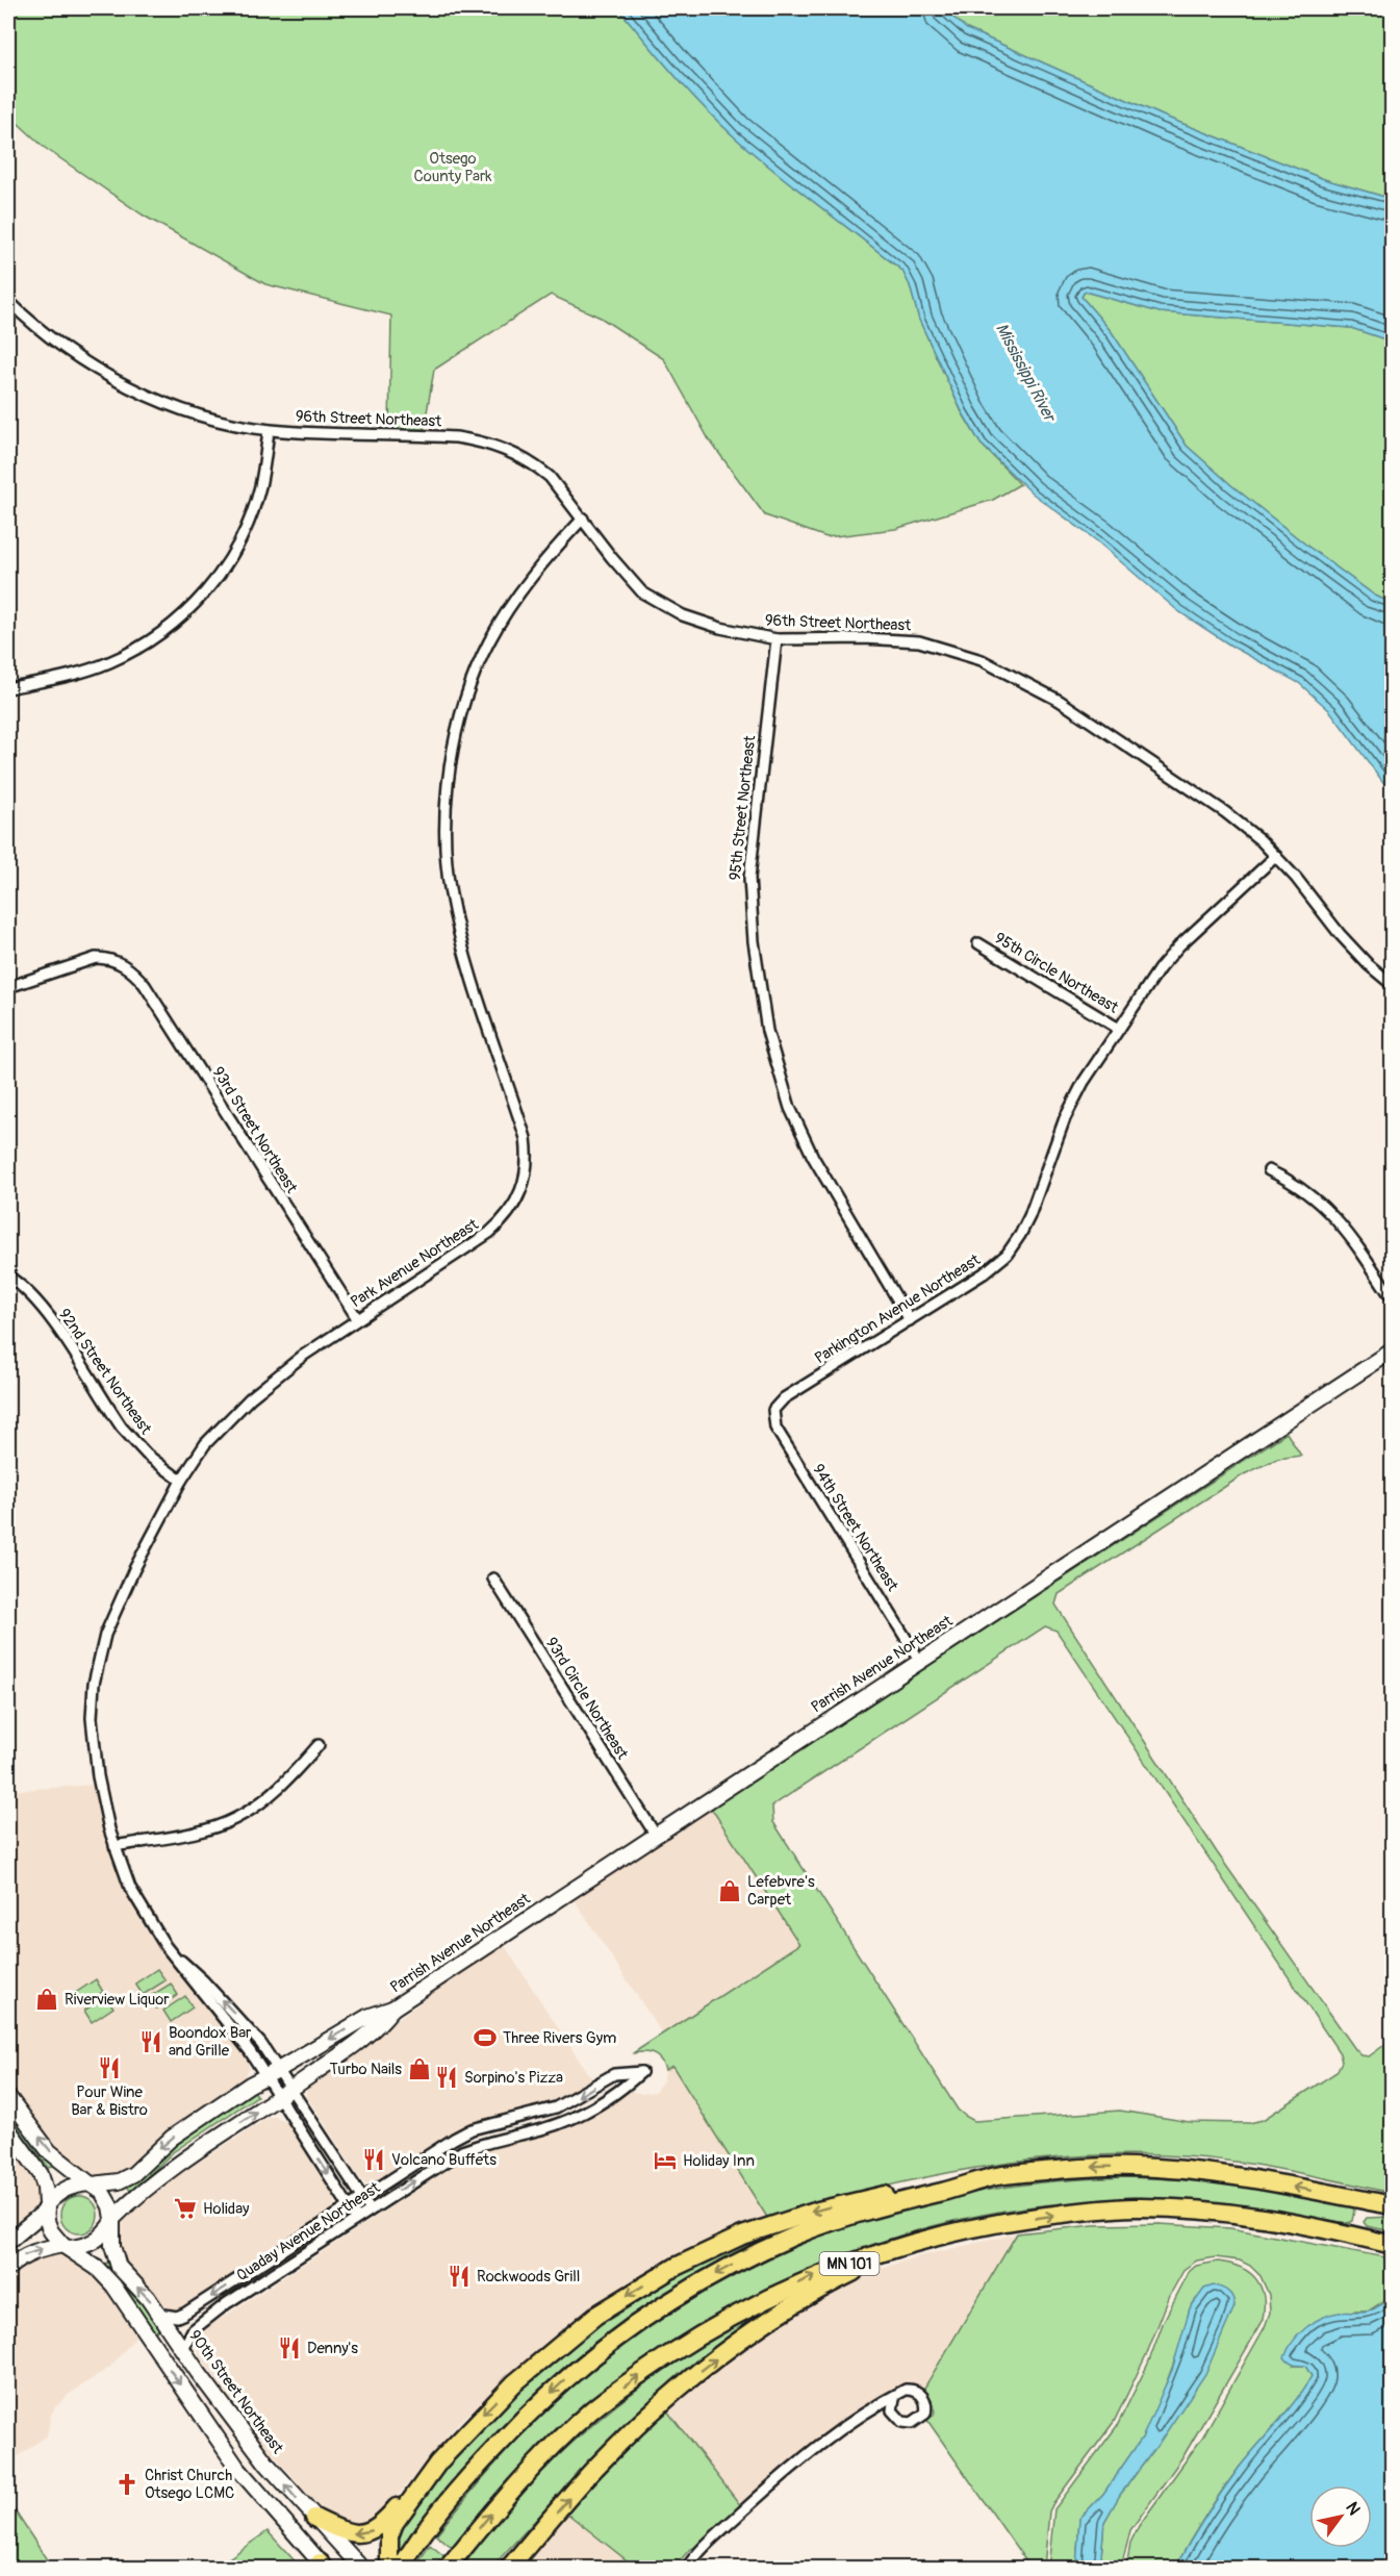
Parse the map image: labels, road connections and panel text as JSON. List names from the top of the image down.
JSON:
{
  "streets": {
    "highway": ["MN 101"],
    "main road": ["Parrish Avenue Northeast", "90th Street Northeast"],
    "street": [
      "96th Street Northeast",
      "95th Street Northeast",
      "95th Circle Northeast",
      "93rd Street Northeast",
      "Park Avenue Northeast",
      "Parkington Avenue Northeast",
      "92nd Street Northeast",
      "94th Street Northeast",
      "93rd Circle Northeast",
      "Quaday Avenue Northeast"
    ]
  },
  "crossings": [
    ["96th Street Northeast", "95th Street Northeast"],
    ["96th Street Northeast", "Park Avenue Northeast"],
    ["96th Street Northeast", "Parkington Avenue Northeast"],
    ["95th Street Northeast", "Parkington Avenue Northeast"],
    ["95th Circle Northeast", "Parkington Avenue Northeast"],
    ["93rd Street Northeast", "Park Avenue Northeast"],
    ["Park Avenue Northeast", "92nd Street Northeast"],
    ["Park Avenue Northeast", "Parrish Avenue Northeast"],
    ["Parkington Avenue Northeast", "94th Street Northeast"],
    ["94th Street Northeast", "Parrish Avenue Northeast"],
    ["Parrish Avenue Northeast", "93rd Circle Northeast"],
    ["Parrish Avenue Northeast", "90th Street Northeast"],
    ["Quaday Avenue Northeast", "90th Street Northeast"]
  ],
  "water": ["Mississippi River"],
  "parks": ["Otsego County Park"],
  "places": {
    "shop": ["Lefebvre's Carpet", "Riverview Liquor", "Turbo Nails"],
    "sports": ["Three Rivers Gym"],
    "restaurant": [
      "Boondox Bar and Grille",
      "Pour Wine Bar & Bistro",
      "Sorpino's Pizza",
      "Volcano Buffets",
      "Rockwoods Grill",
      "Denny's"
    ],
    "hotel": ["Holiday Inn"],
    "supermarket": ["Holiday"],
    "church": ["Christ Church Otsego LCMC"]
  },
  "north": "top right"
}
